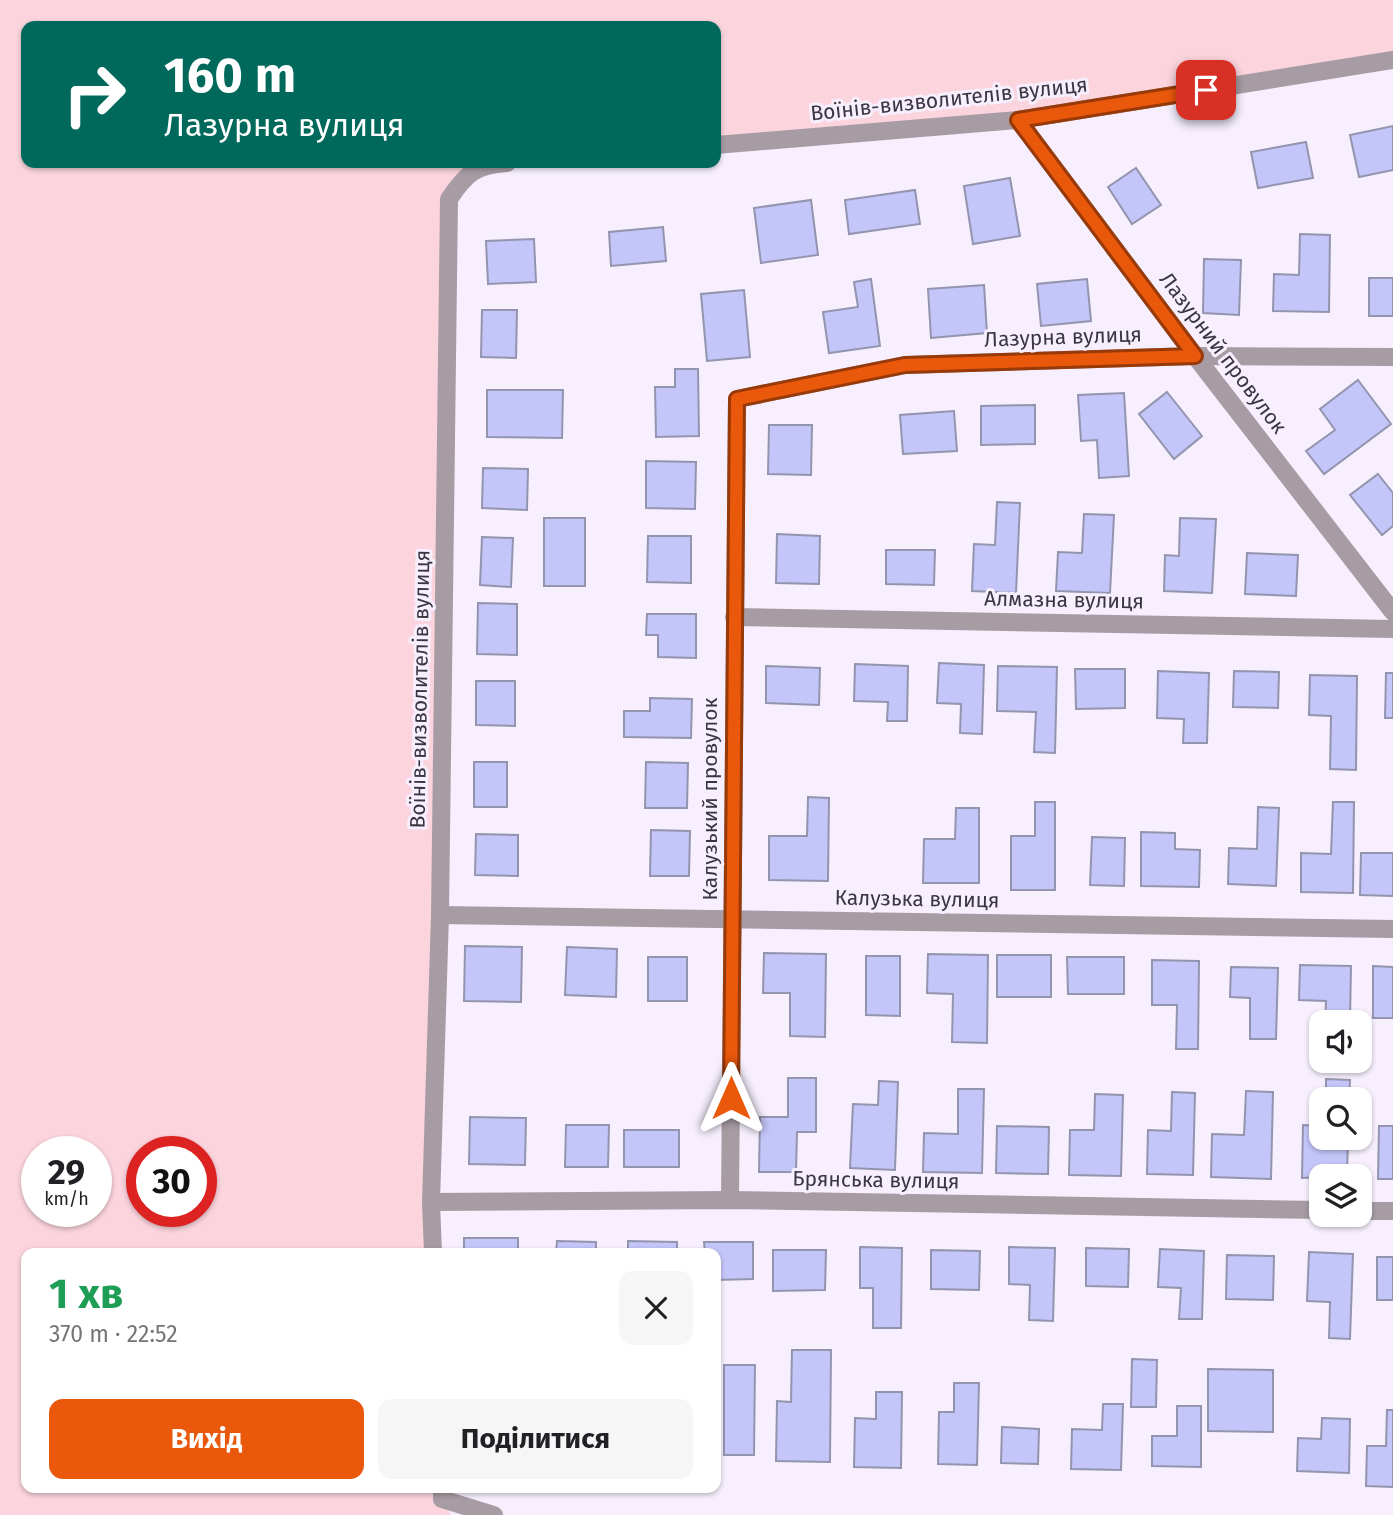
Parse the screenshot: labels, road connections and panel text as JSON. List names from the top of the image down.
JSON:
{
  "streets": {
    "street": [
      "Воїнів-визволителів вулиця",
      "Лазурна вулиця",
      "Лазурний провулок",
      "Алмазна вулиця",
      "Калузький провулок",
      "Калузька вулиця",
      "Брянська вулиця"
    ]
  },
  "crossings": [
    ["Воїнів-визволителів вулиця", "Лазурний провулок"],
    ["Воїнів-визволителів вулиця", "Калузька вулиця"],
    ["Воїнів-визволителів вулиця", "Брянська вулиця"],
    ["Лазурна вулиця", "Лазурний провулок"],
    ["Лазурна вулиця", "Калузький провулок"],
    ["Алмазна вулиця", "Калузький провулок"],
    ["Калузький провулок", "Калузька вулиця"],
    ["Калузький провулок", "Брянська вулиця"]
  ],
  "page": {
    "turn": ["160 m", "Лазурна вулиця"],
    "speed": "29 km/h",
    "limit": "30",
    "heading": ["1 хв", "370 m · 22:52"],
    "buttons": ["Вихід", "Поділитися"]
  }
}
